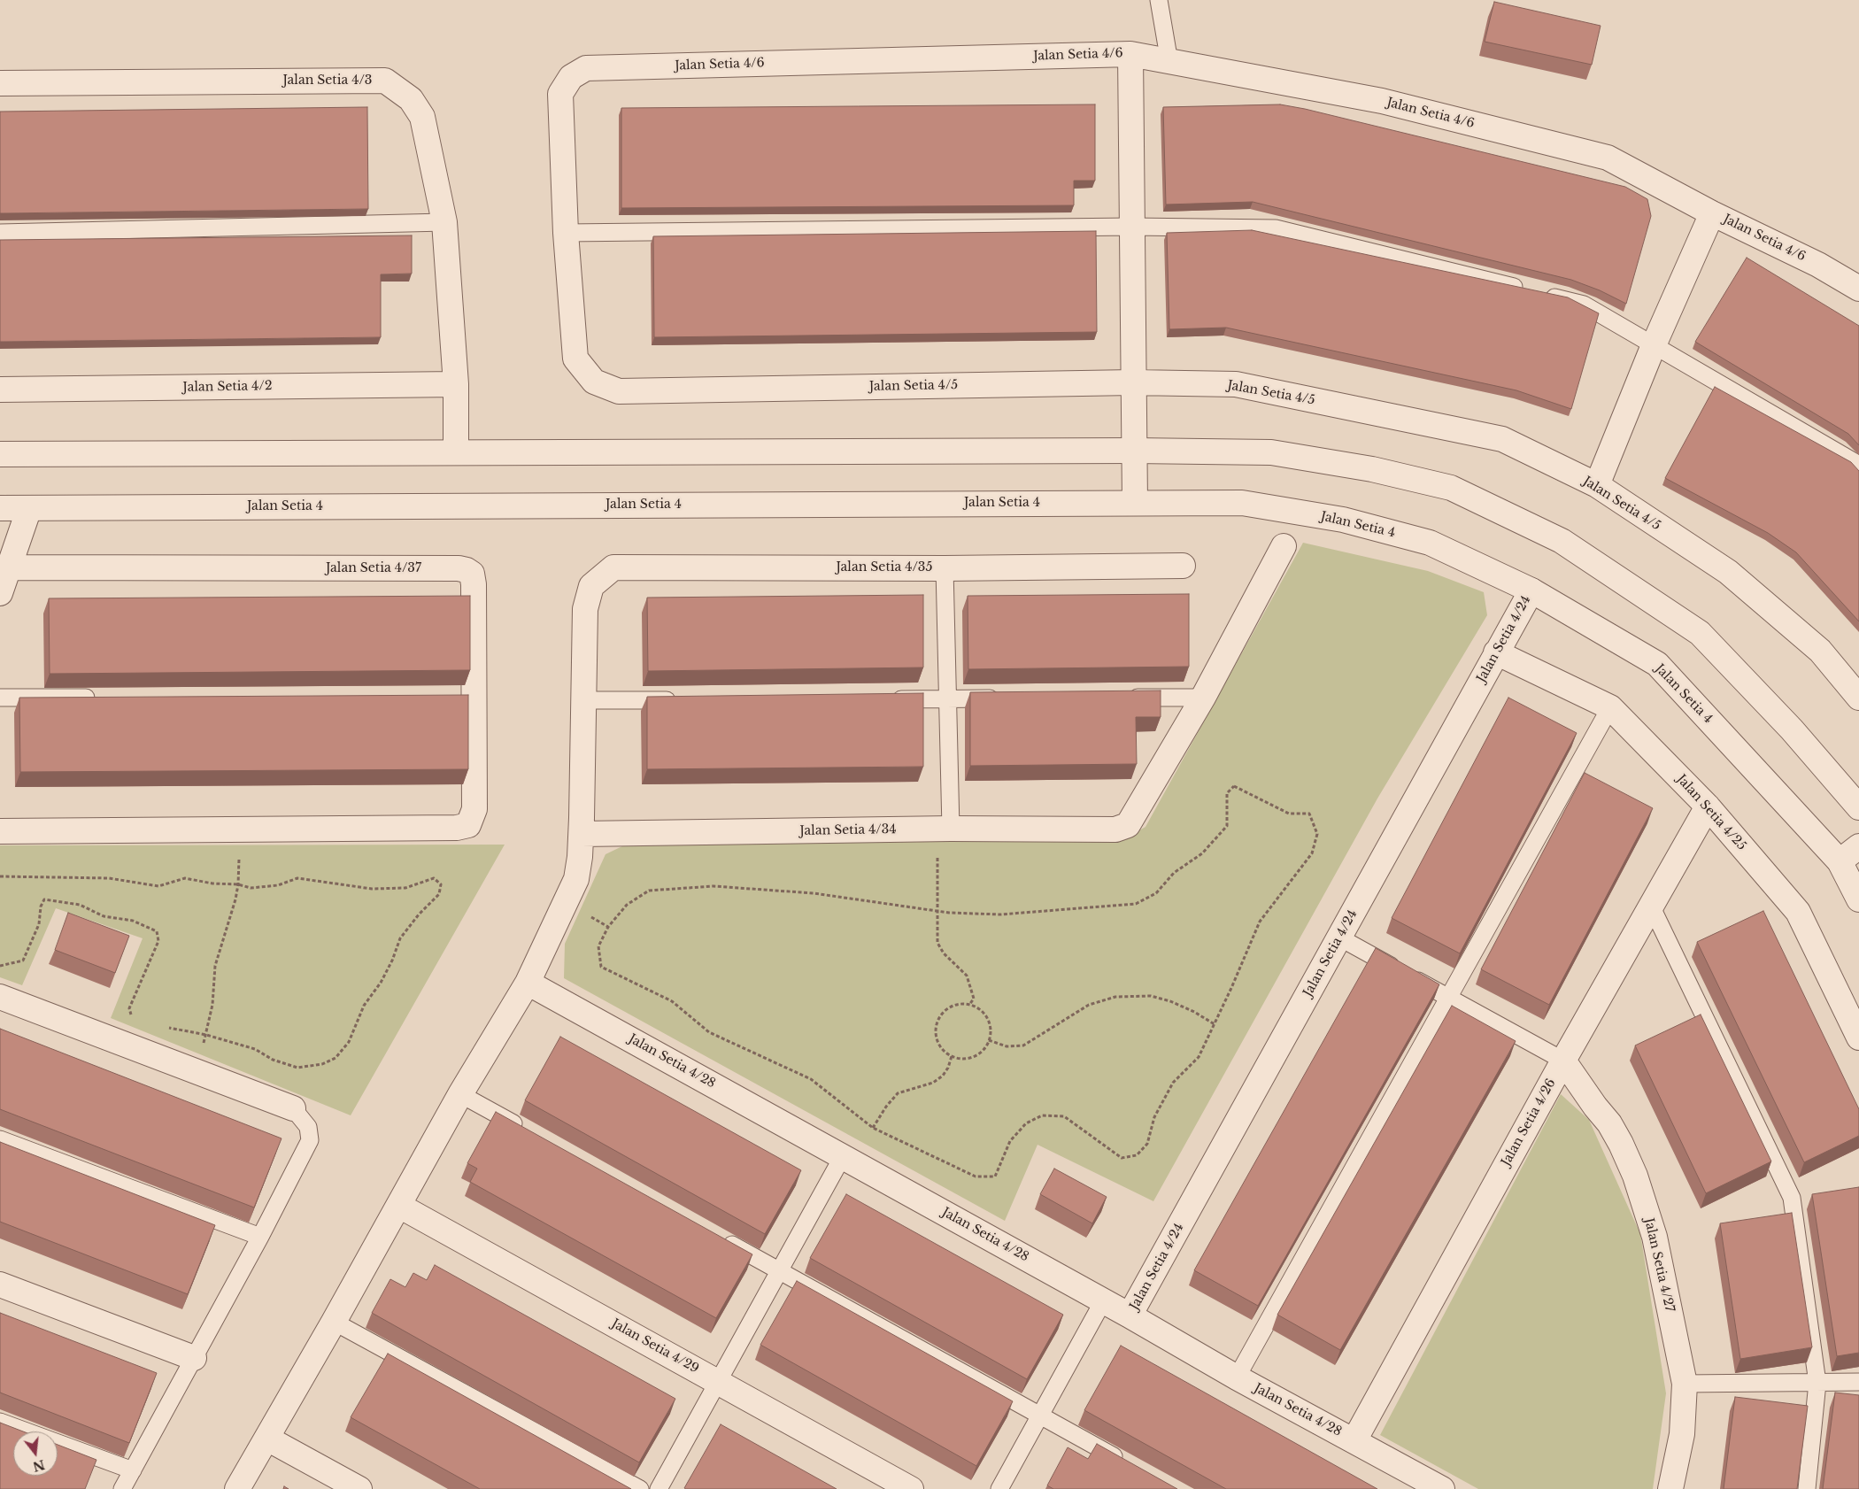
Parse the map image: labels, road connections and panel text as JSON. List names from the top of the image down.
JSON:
{
  "streets": {
    "street": [
      "Jalan Setia 4/6",
      "Jalan Setia 4/3",
      "Jalan Setia 4/5",
      "Jalan Setia 4/2",
      "Jalan Setia 4",
      "Jalan Setia 4/35",
      "Jalan Setia 4/37",
      "Jalan Setia 4/24",
      "Jalan Setia 4/25",
      "Jalan Setia 4/34",
      "Jalan Setia 4/28",
      "Jalan Setia 4/26",
      "Jalan Setia 4/27",
      "Jalan Setia 4/29"
    ]
  },
  "crossings": [
    ["Jalan Setia 4/6", "Jalan Setia 4/5"],
    ["Jalan Setia 4/3", "Jalan Setia 4/2"],
    ["Jalan Setia 4", "Jalan Setia 4/24"],
    ["Jalan Setia 4/24", "Jalan Setia 4/25"],
    ["Jalan Setia 4/24", "Jalan Setia 4/28"],
    ["Jalan Setia 4/25", "Jalan Setia 4/26"],
    ["Jalan Setia 4/28", "Jalan Setia 4/26"],
    ["Jalan Setia 4/26", "Jalan Setia 4/27"]
  ],
  "north": "bottom"
}
